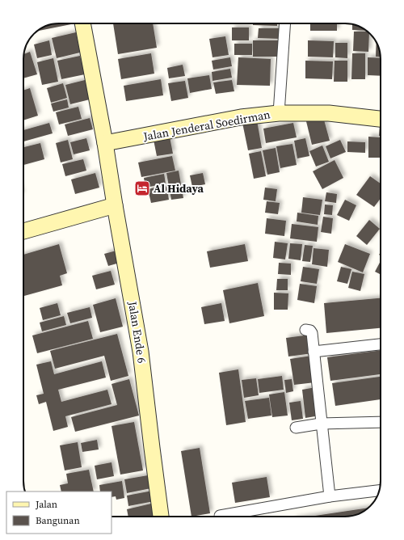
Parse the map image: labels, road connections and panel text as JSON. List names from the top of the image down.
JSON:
{
  "streets": {
    "street": ["Jalan Jenderal Soedirman", "Jalan Ende 6"]
  },
  "crossings": [
    ["Jalan Jenderal Soedirman", "Jalan Ende 6"]
  ],
  "places": {
    "hotel": ["Al Hidaya"]
  },
  "legend": ["Jalan", "Bangunan"]
}
